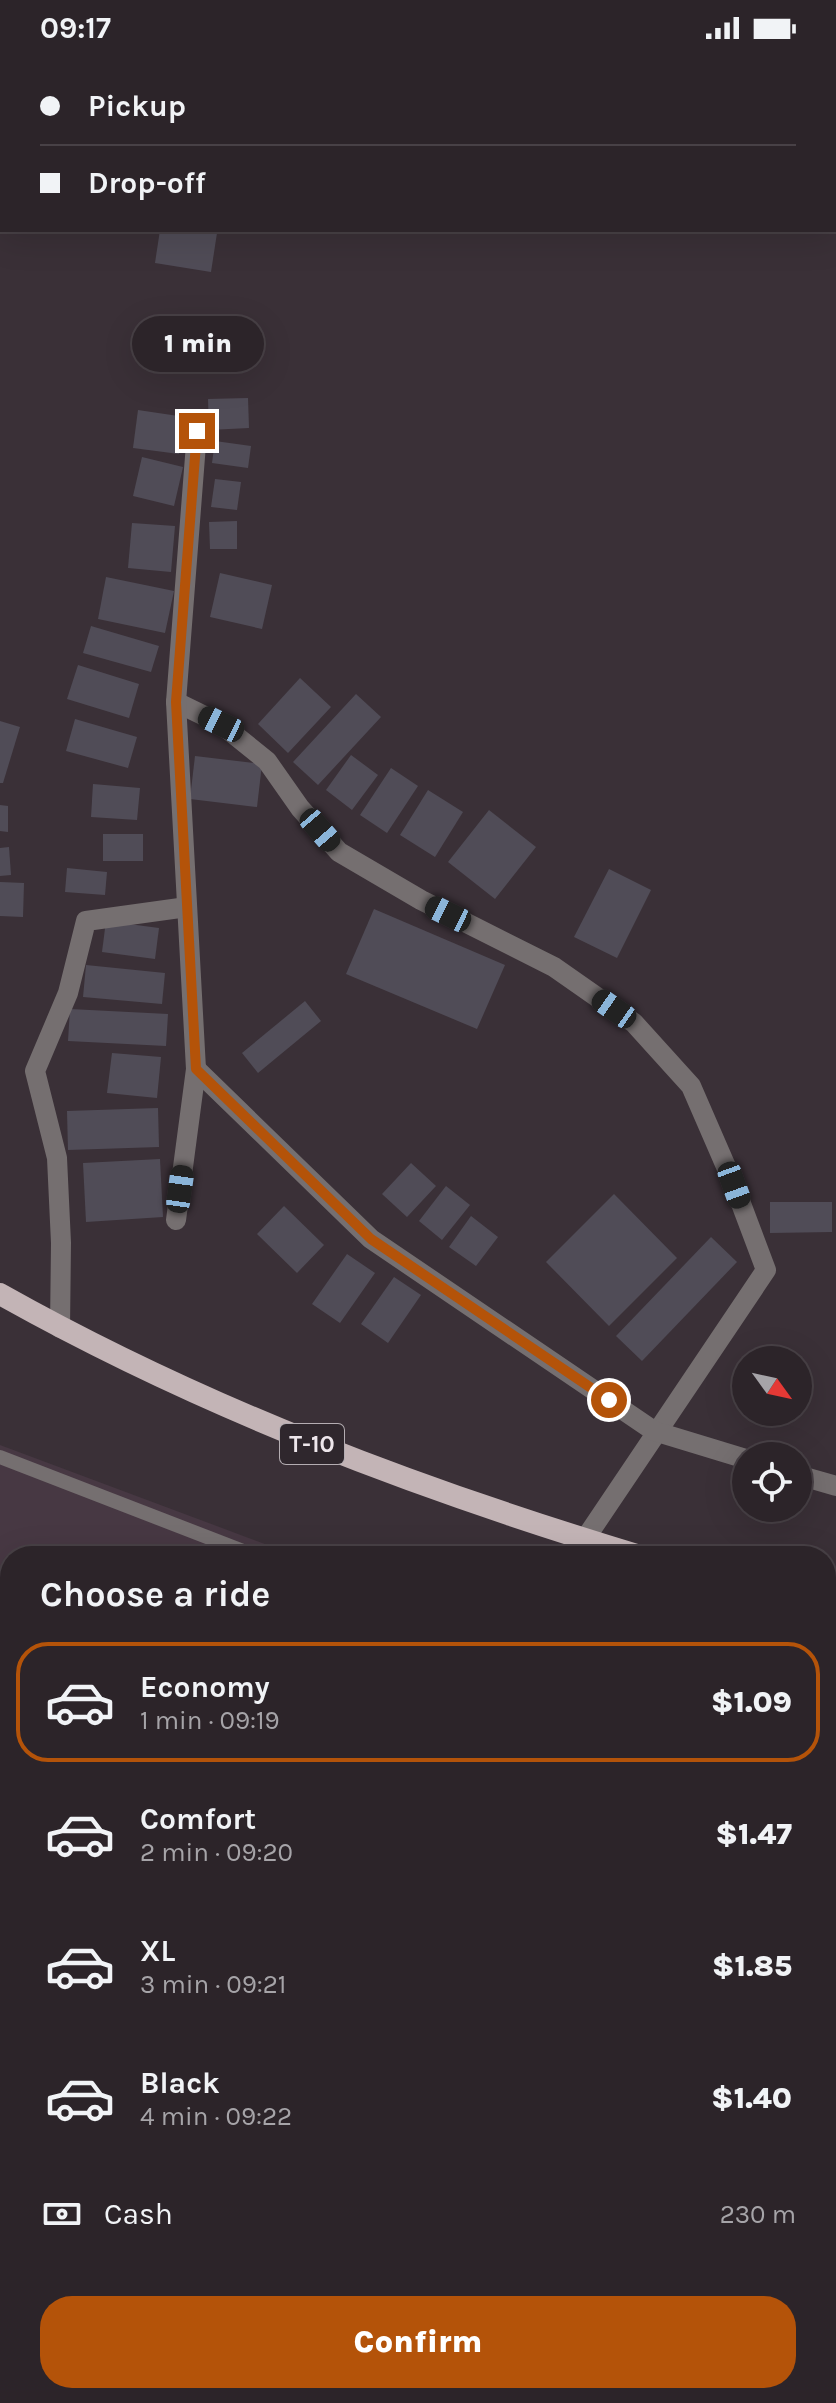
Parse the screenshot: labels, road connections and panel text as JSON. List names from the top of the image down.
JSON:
{
  "streets": {
    "highway": ["T-10"]
  },
  "north": "bottom right",
  "page": {
    "status": "09:17",
    "banner": ["Pickup", "Drop-off"],
    "bubble": "1 min",
    "heading": "Choose a ride",
    "list": [
      {
        "name": "Economy",
        "note": "1 min · 09:19",
        "value": "$1.09"
      },
      {
        "name": "Comfort",
        "note": "2 min · 09:20",
        "value": "$1.47"
      },
      {
        "name": "XL",
        "note": "3 min · 09:21",
        "value": "$1.85"
      },
      {
        "name": "Black",
        "note": "4 min · 09:22",
        "value": "$1.40"
      }
    ],
    "pay": ["Cash", "230 m"],
    "buttons": "Confirm"
  }
}
